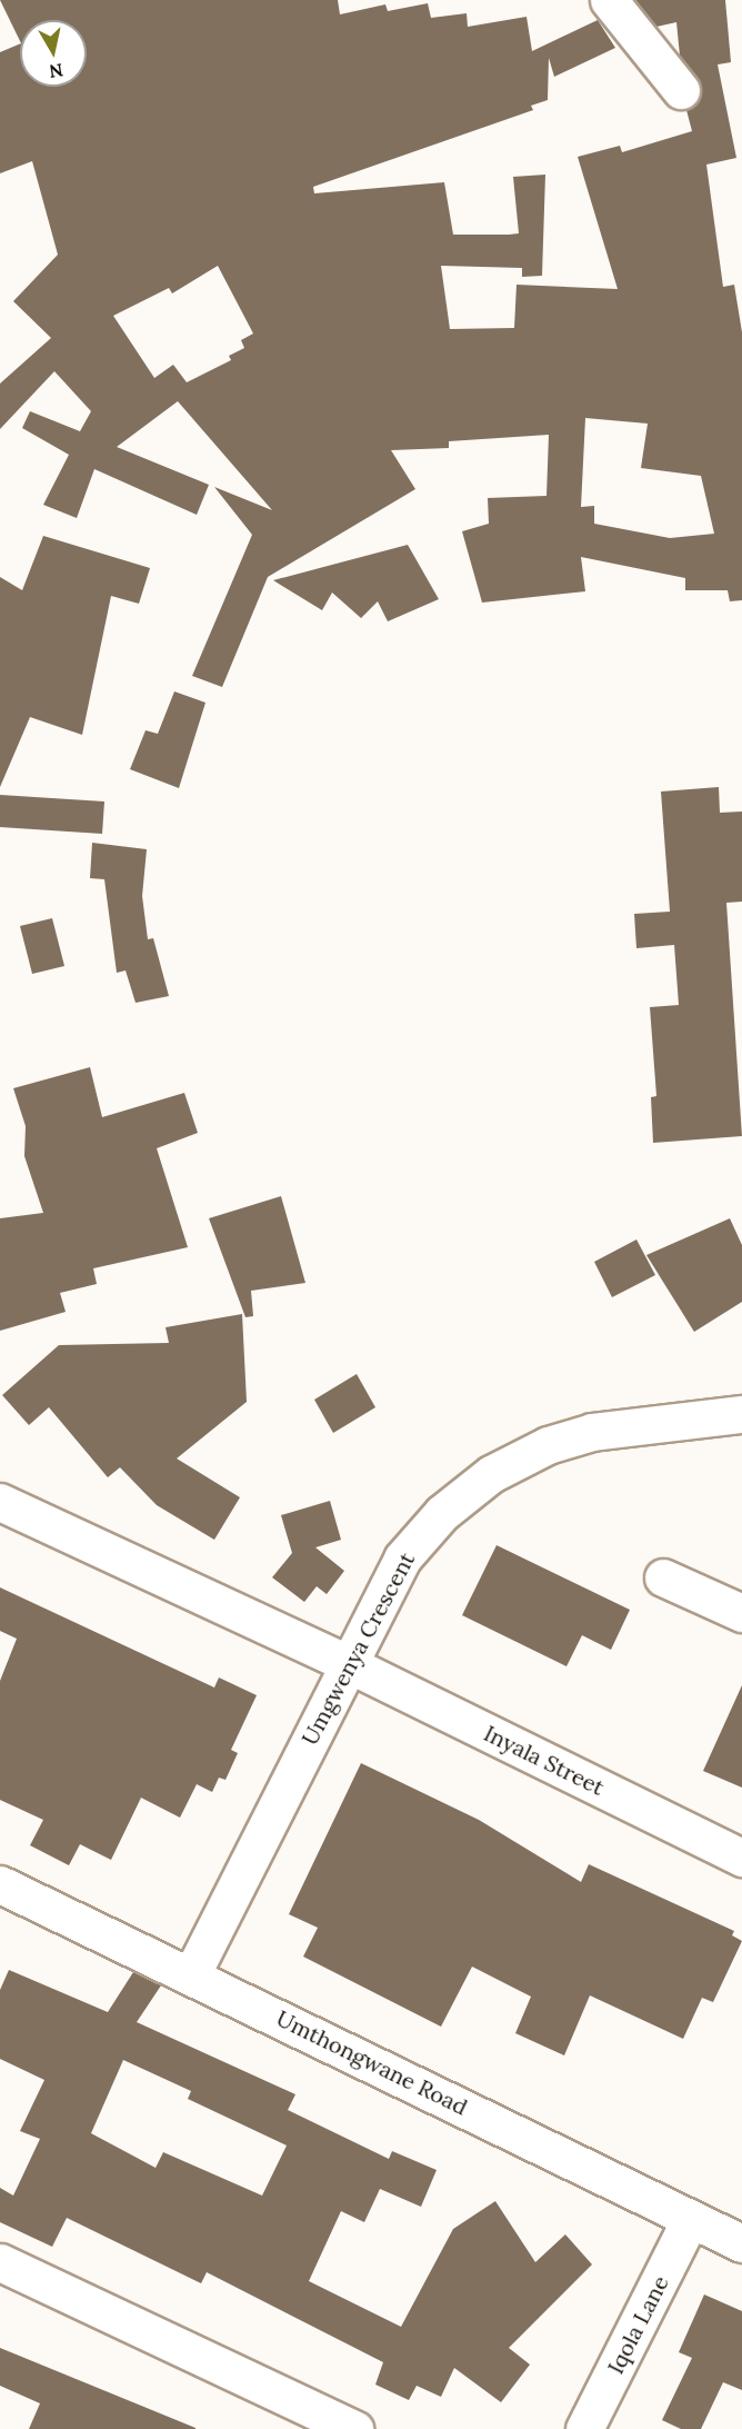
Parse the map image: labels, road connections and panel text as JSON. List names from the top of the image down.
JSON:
{
  "streets": {
    "street": [
      "Umgwenya Crescent",
      "Inyala Street",
      "Umthongwane Road",
      "Iqola Lane"
    ]
  },
  "crossings": [
    ["Umgwenya Crescent", "Inyala Street"],
    ["Umgwenya Crescent", "Umthongwane Road"],
    ["Umthongwane Road", "Iqola Lane"]
  ],
  "north": "bottom"
}
